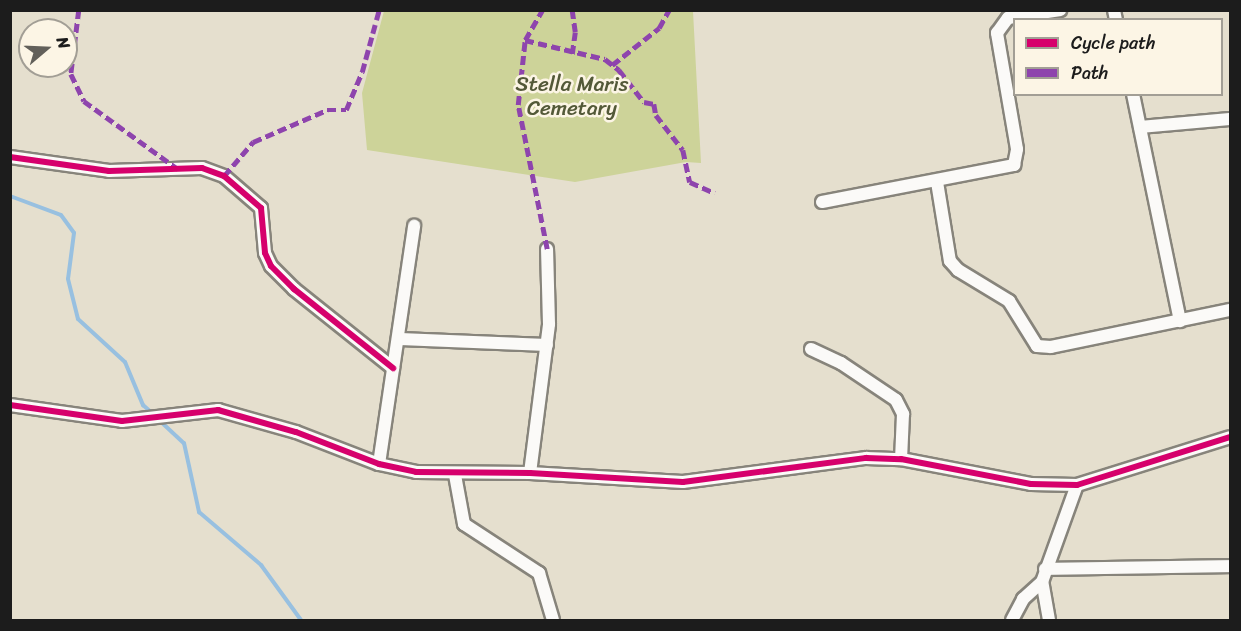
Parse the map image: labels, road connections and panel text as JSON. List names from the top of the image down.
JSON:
{
  "parks": ["Stella Maris Cemetary"],
  "legend": ["Cycle path", "Path"],
  "north": "right"
}
